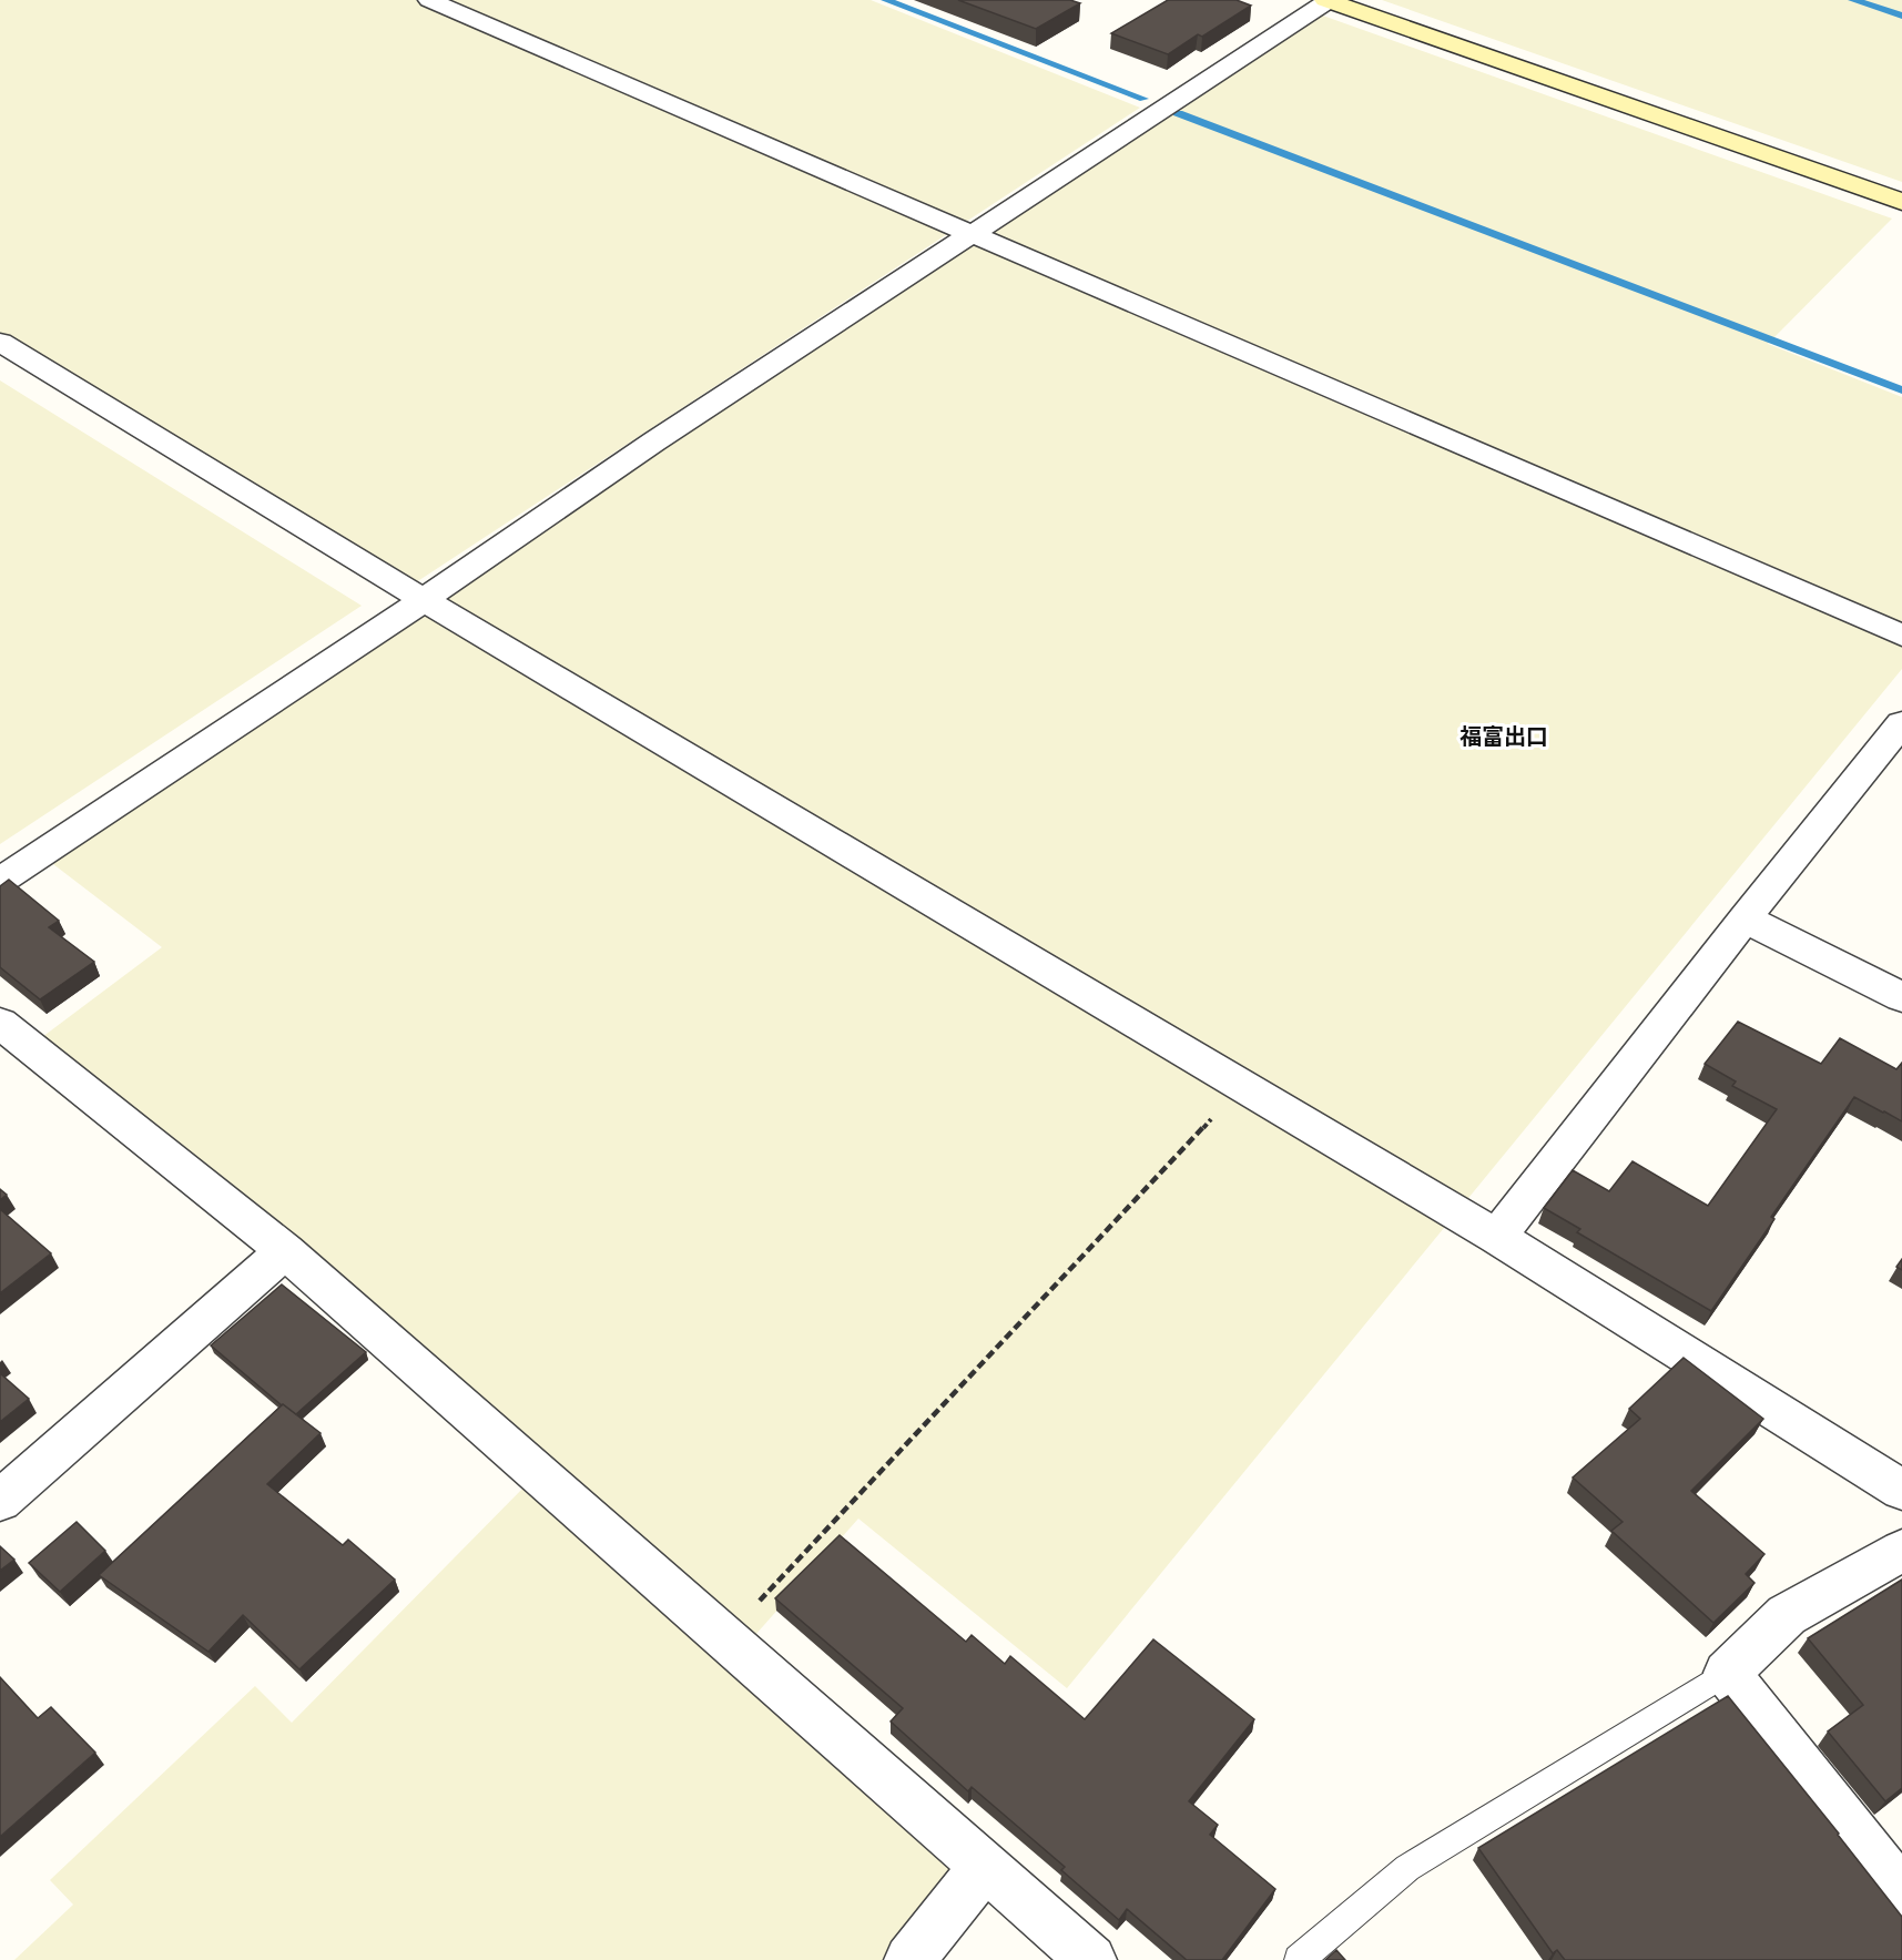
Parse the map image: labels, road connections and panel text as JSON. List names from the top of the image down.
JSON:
{
  "districts": ["福富出口"]
}
